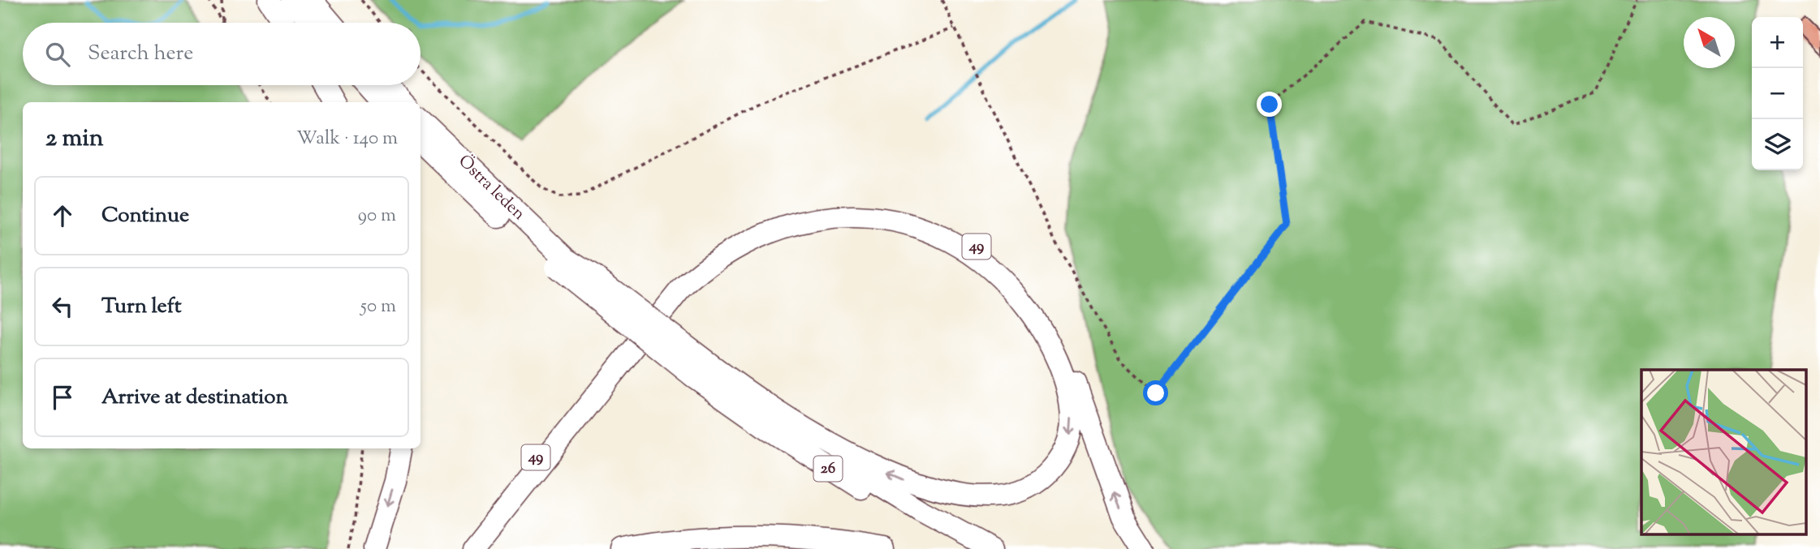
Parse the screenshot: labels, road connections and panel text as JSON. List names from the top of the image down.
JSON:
{
  "streets": {
    "highway": ["Östra leden", "49", "26"]
  },
  "crossings": [
    ["Östra leden", "26"],
    ["49", "26"]
  ],
  "north": "top left",
  "page": {
    "map_buttons": ["+", "−"],
    "search": "Search here",
    "heading": ["2 min", "Walk · 140 m"],
    "list": [
      ["Continue", "90 m"],
      ["Turn left", "50 m"],
      "Arrive at destination"
    ]
  }
}
